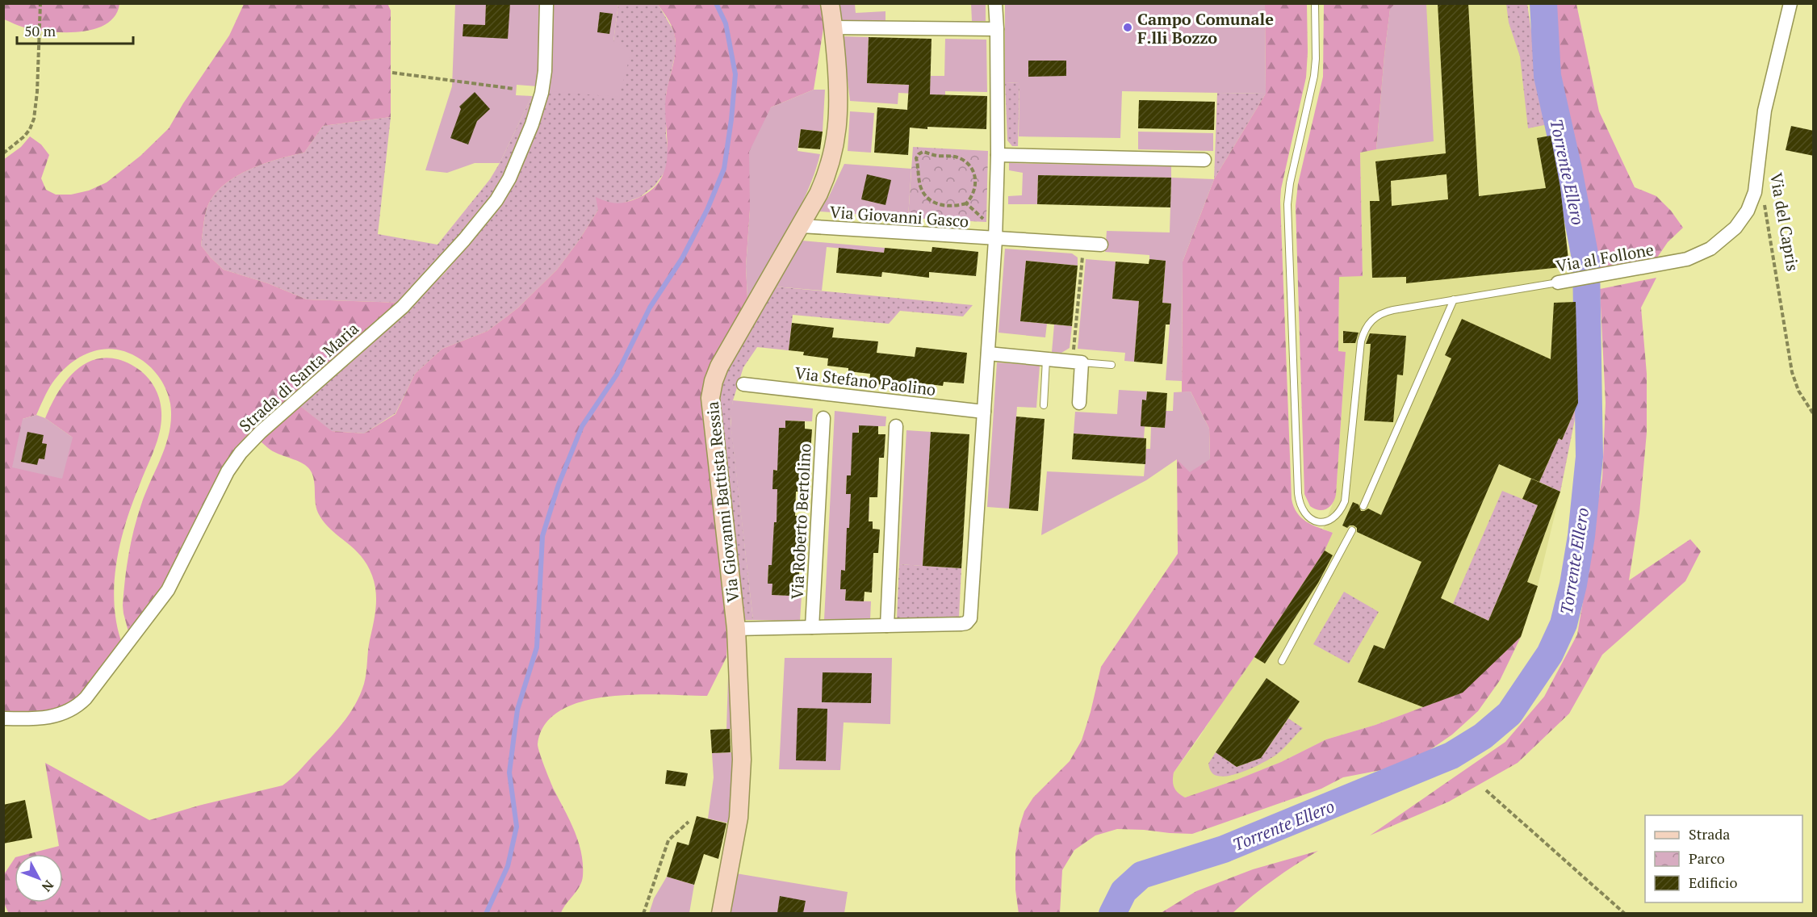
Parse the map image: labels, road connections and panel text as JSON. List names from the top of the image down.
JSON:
{
  "streets": {
    "street": [
      "Via Giovanni Gasco",
      "Via del Capris",
      "Via al Follone",
      "Strada di Santa Maria",
      "Via Stefano Paolino",
      "Via Giovanni Battista Ressia",
      "Via Roberto Bertolino"
    ]
  },
  "crossings": [
    ["Via Giovanni Gasco", "Via Giovanni Battista Ressia"],
    ["Via del Capris", "Via al Follone"]
  ],
  "water": ["Torrente Ellero"],
  "places": ["Campo Comunale F.lli Bozzo"],
  "legend": ["Strada", "Parco", "Edificio"],
  "scale_bar": "50 m",
  "north": "bottom right"
}
